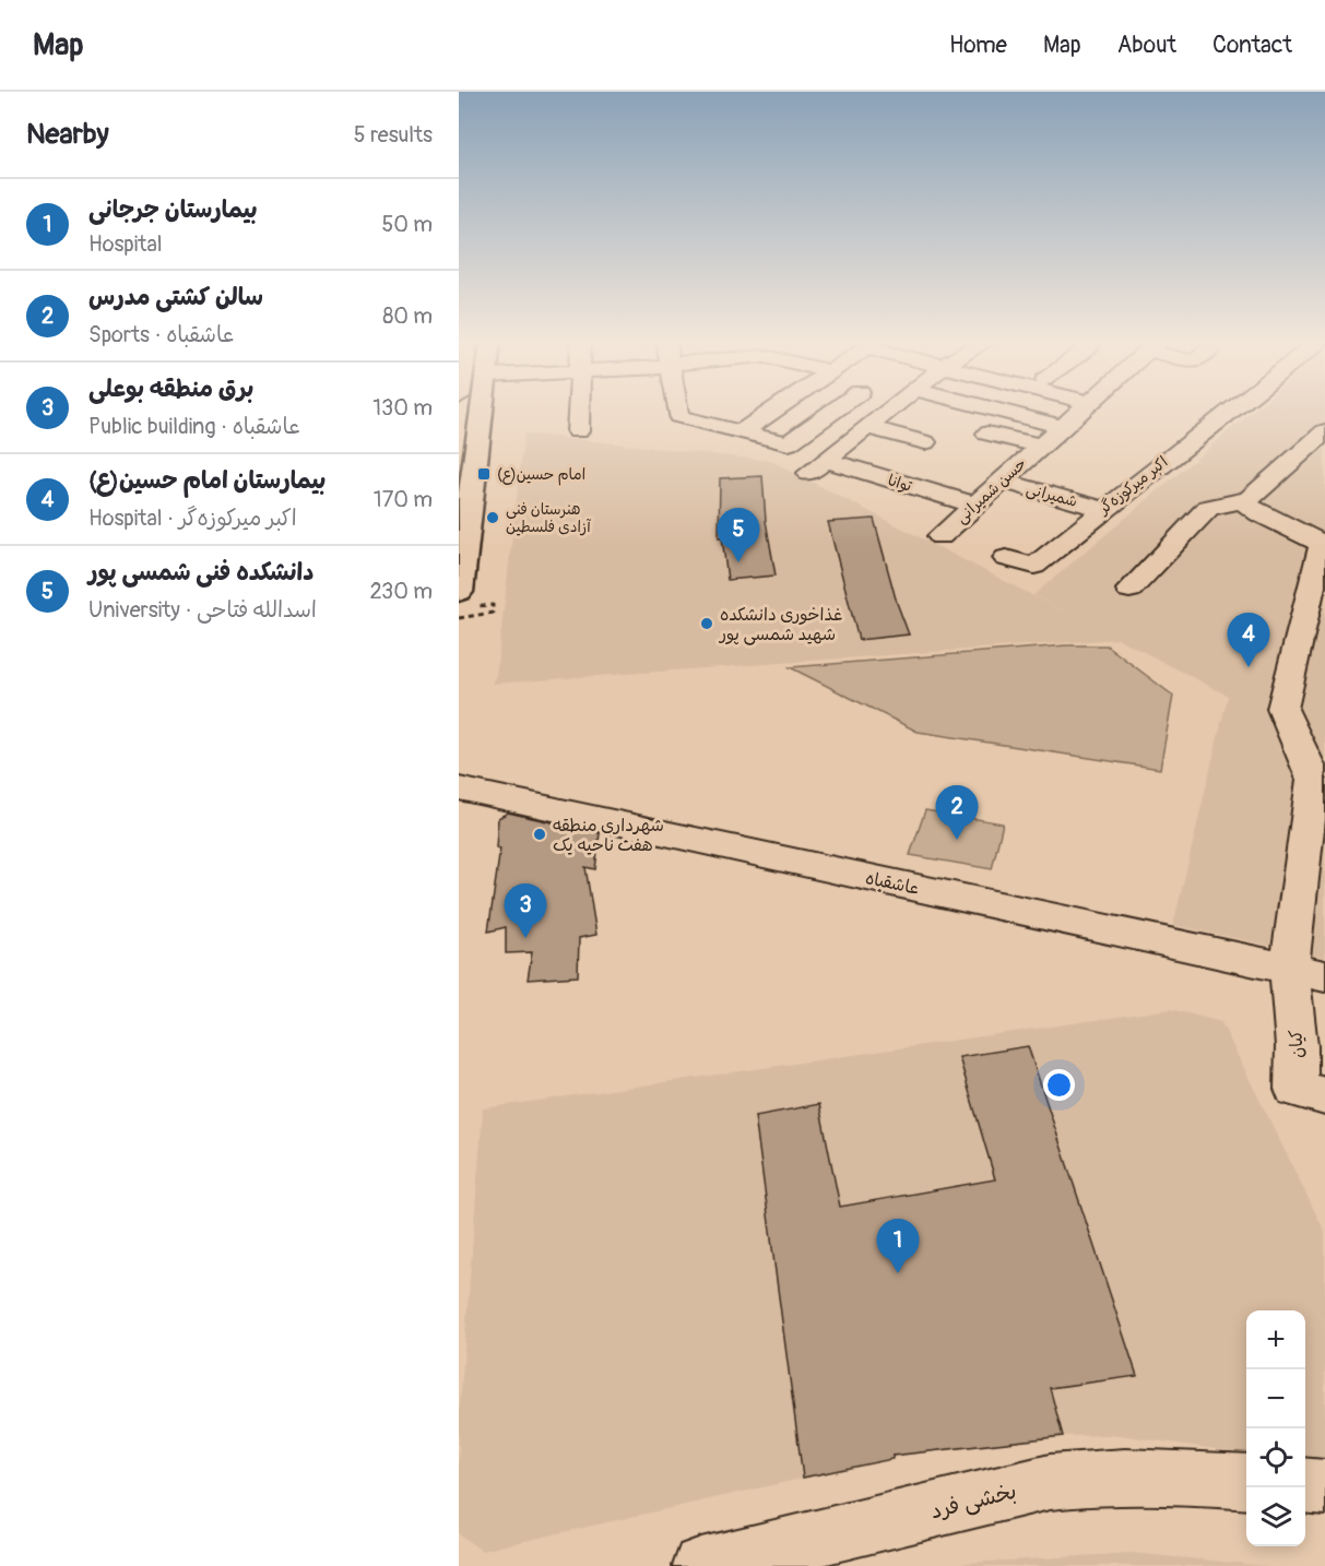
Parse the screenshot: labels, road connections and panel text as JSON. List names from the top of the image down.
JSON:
{
  "streets": {
    "street": [
      "توانا",
      "اکبر میرکوزه‌گر",
      "حسن شمیرانی",
      "شمیرانی",
      "عاشقباه",
      "کیان",
      "بخشی فرد"
    ]
  },
  "crossings": [
    ["توانا", "حسن شمیرانی"],
    ["اکبر میرکوزه‌گر", "شمیرانی"],
    ["حسن شمیرانی", "شمیرانی"],
    ["عاشقباه", "کیان"]
  ],
  "places": {
    "transit": ["امام حسين(ع)"],
    "other": ["هنرستان فنی آزادی فلسطین", "غذاخوری دانشکده شهید شمسی پور", "شهرداری منطقه هفت ناحیه یک"]
  },
  "page": {
    "header": "Map",
    "nav": [
      "Home",
      "Map",
      "About",
      "Contact"
    ],
    "heading": ["Nearby", "5 results"],
    "list": [
      {
        "mark": "1",
        "name": "بیمارستان جرجانی",
        "note": "Hospital",
        "value": "50 m"
      },
      {
        "mark": "2",
        "name": "سالن کشتی مدرس",
        "note": "Sports · عاشقباه",
        "value": "80 m"
      },
      {
        "mark": "3",
        "name": "برق منطقه بوعلی",
        "note": "Public building · عاشقباه",
        "value": "130 m"
      },
      {
        "mark": "4",
        "name": "بیمارستان امام حسین(ع)",
        "note": "Hospital · اکبر میرکوزه‌گر",
        "value": "170 m"
      },
      {
        "mark": "5",
        "name": "دانشکده فنی شمسی پور",
        "note": "University · اسدالله فتاحی",
        "value": "230 m"
      }
    ],
    "pins": [
      "5",
      "4",
      "2",
      "3",
      "1"
    ],
    "map_buttons": ["+", "−"]
  }
}
